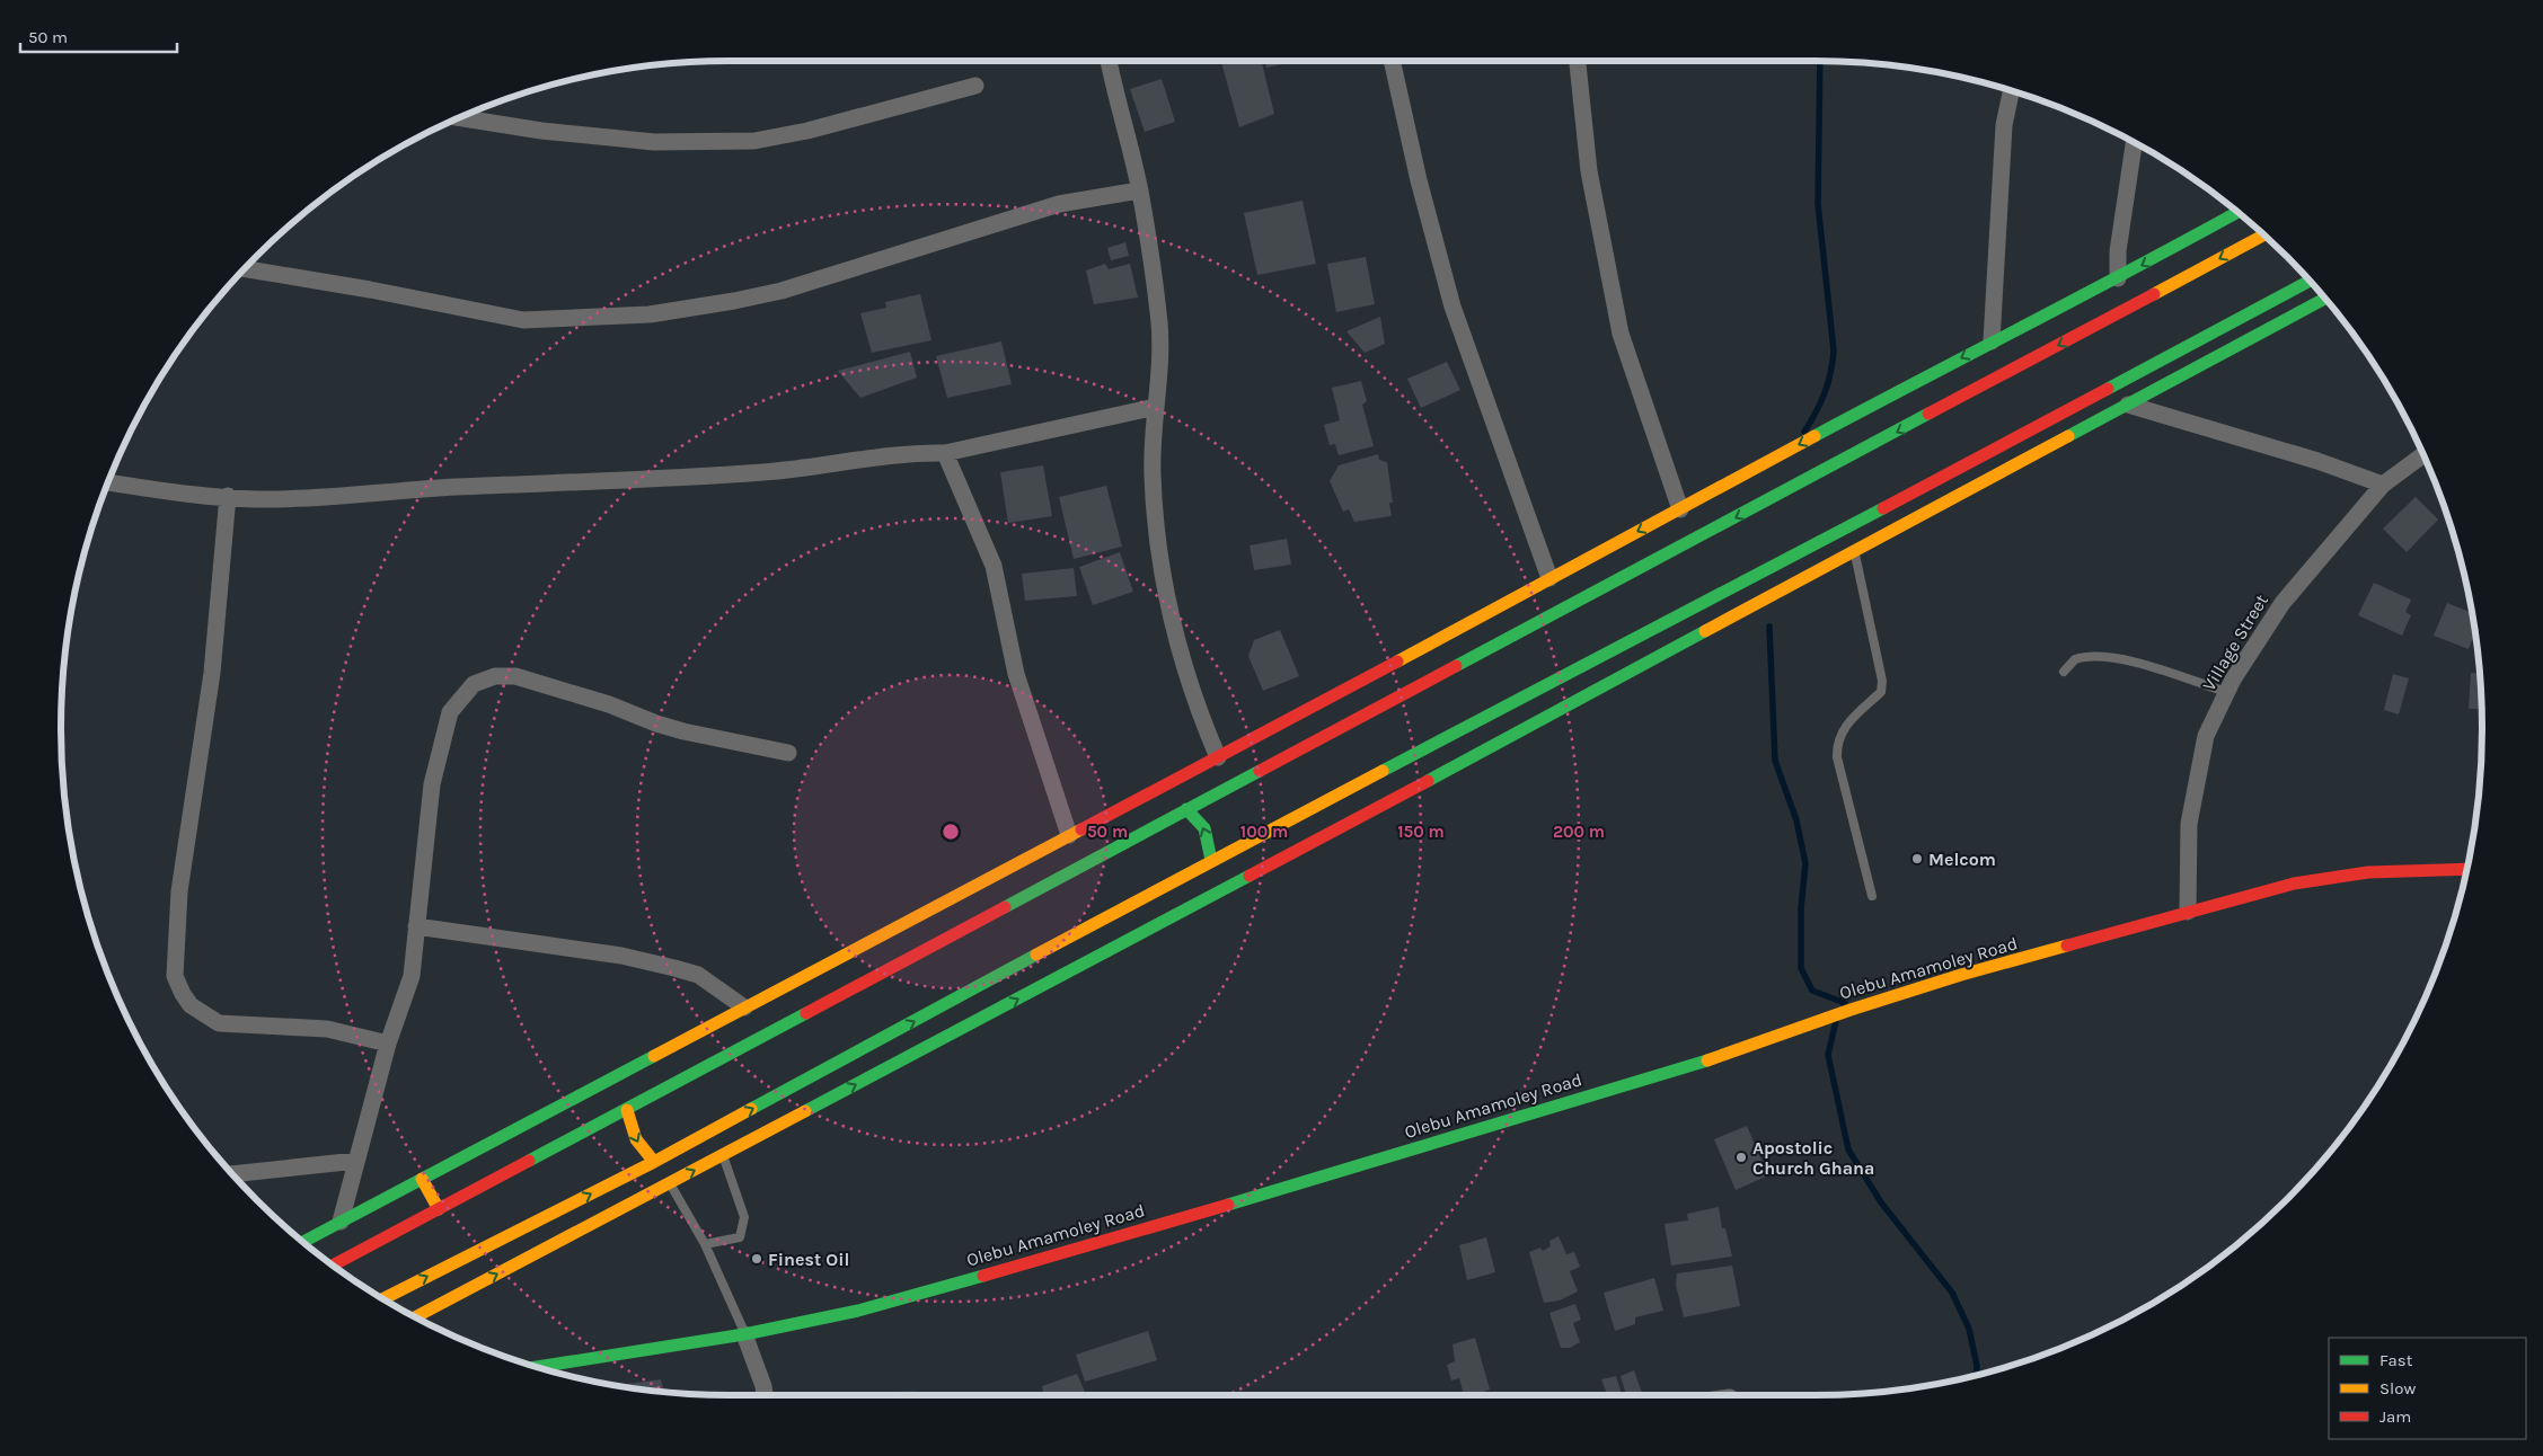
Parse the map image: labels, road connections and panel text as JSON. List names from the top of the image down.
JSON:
{
  "streets": {
    "street": ["Village Street", "Olebu Amamoley Road"]
  },
  "crossings": [
    ["Village Street", "Olebu Amamoley Road"]
  ],
  "places": ["Melcom", "Apostolic Church Ghana", "Finest Oil"],
  "legend": ["Fast", "Slow", "Jam"],
  "scale_bar": "50 m",
  "rings": [
    "50 m",
    "100 m",
    "150 m",
    "200 m"
  ]
}
